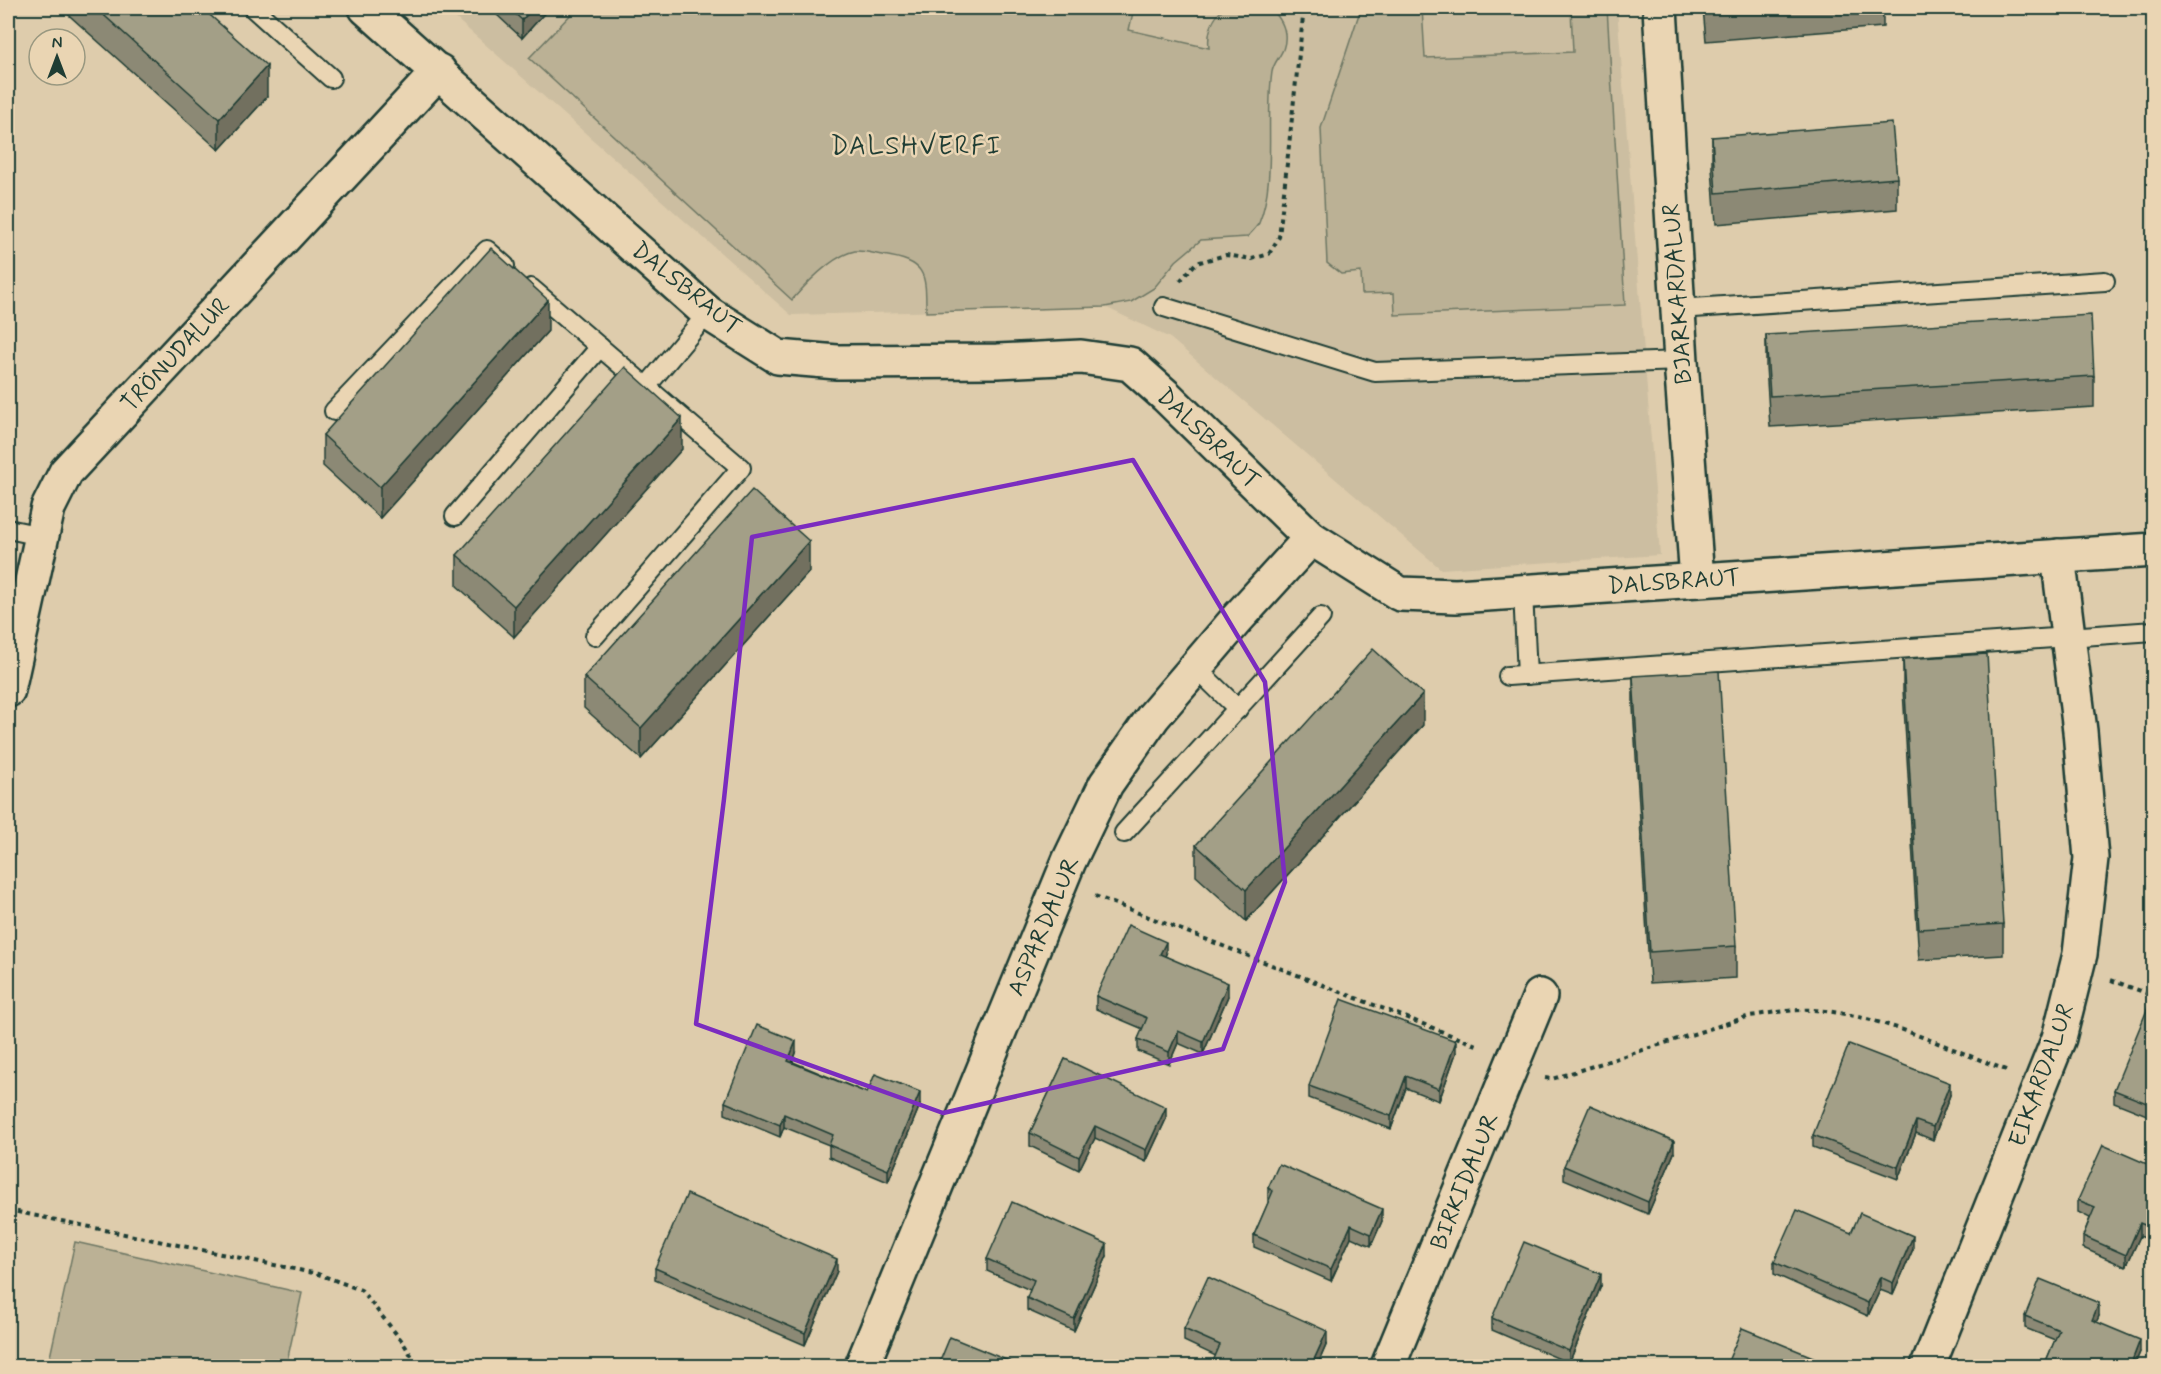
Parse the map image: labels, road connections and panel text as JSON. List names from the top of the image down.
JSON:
{
  "streets": {
    "street": [
      "DALSBRAUT",
      "BJARKARDALUR",
      "TRÖNUDALUR",
      "ASPARDALUR",
      "EIKARDALUR",
      "BIRKIDALUR"
    ]
  },
  "crossings": [
    ["DALSBRAUT", "BJARKARDALUR"],
    ["DALSBRAUT", "TRÖNUDALUR"],
    ["DALSBRAUT", "ASPARDALUR"],
    ["DALSBRAUT", "EIKARDALUR"]
  ],
  "districts": ["DALSHVERFI"],
  "north": "top"
}
